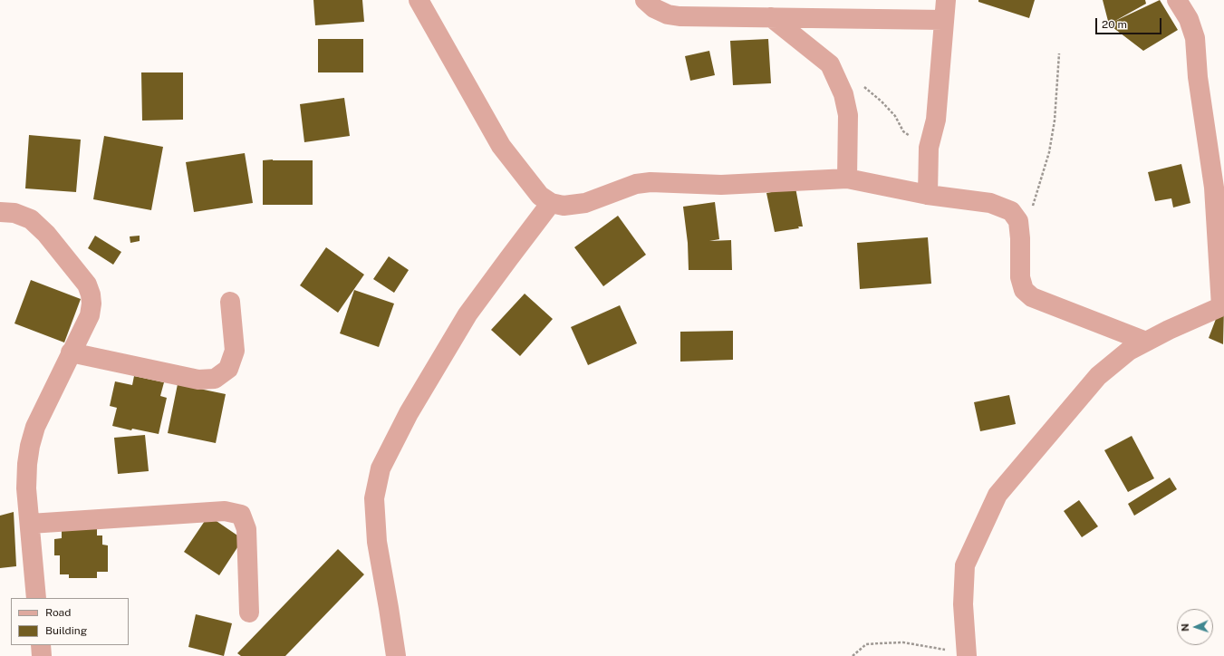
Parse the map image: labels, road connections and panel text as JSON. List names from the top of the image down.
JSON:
{
  "legend": ["Road", "Building"],
  "scale_bar": "20 m",
  "north": "left"
}
